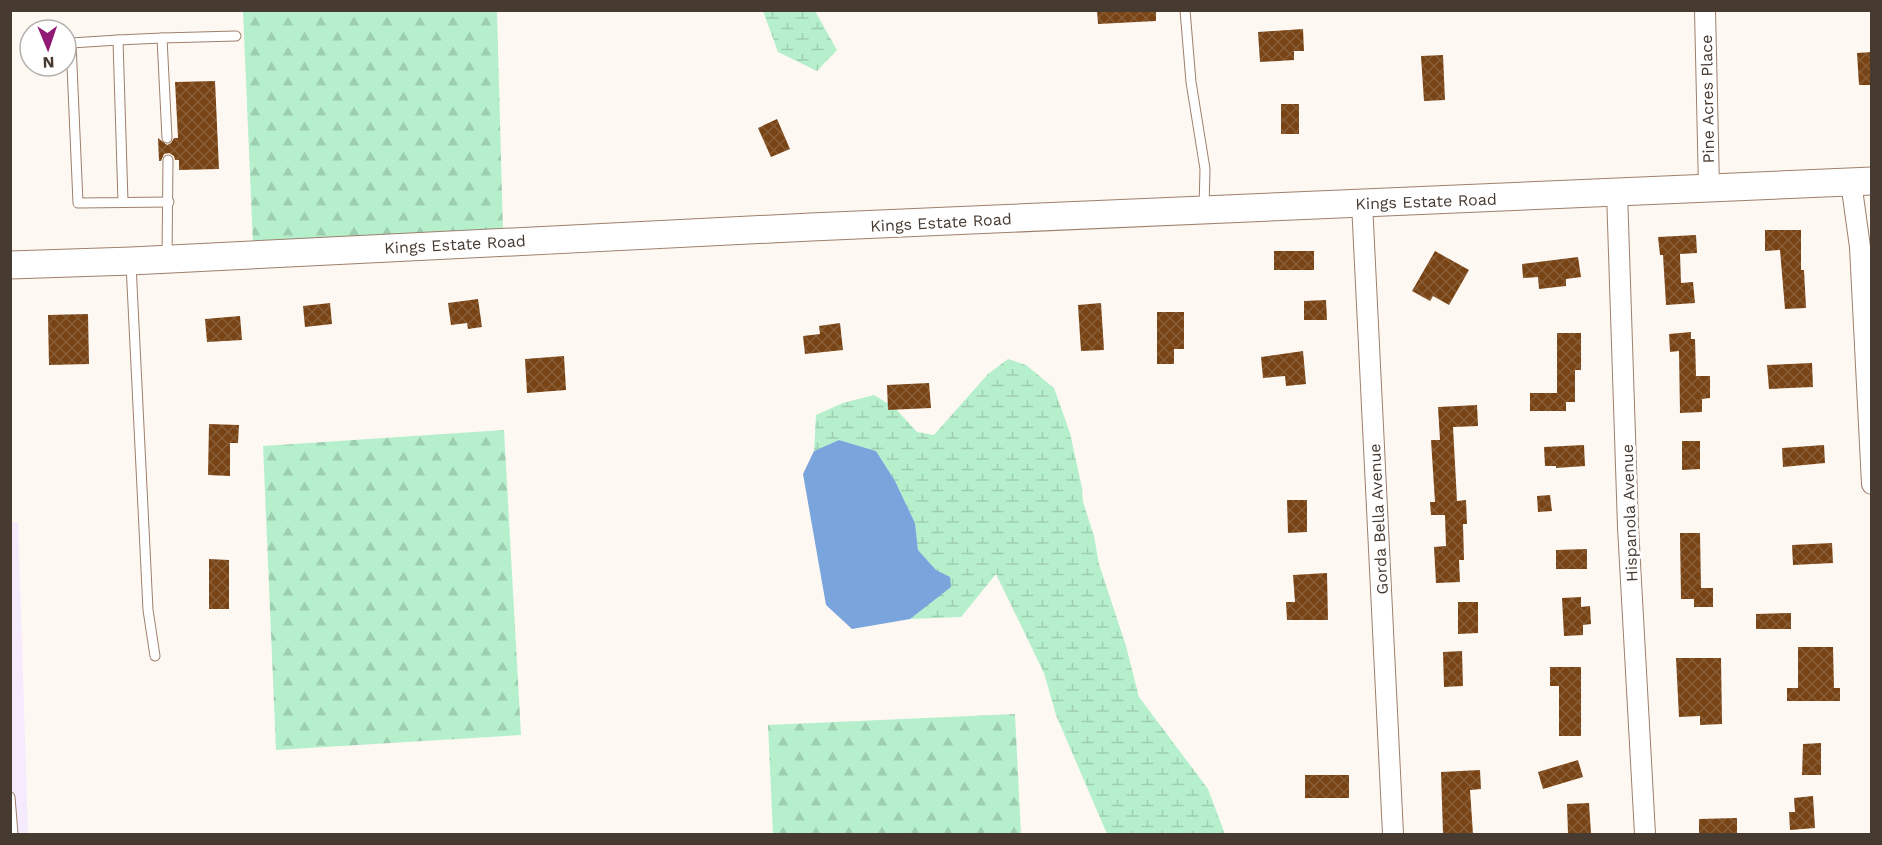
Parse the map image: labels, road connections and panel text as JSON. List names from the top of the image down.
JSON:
{
  "streets": {
    "street": [
      "Pine Acres Place",
      "Kings Estate Road",
      "Hispanola Avenue",
      "Gorda Bella Avenue"
    ]
  },
  "crossings": [
    ["Pine Acres Place", "Kings Estate Road"],
    ["Kings Estate Road", "Hispanola Avenue"],
    ["Kings Estate Road", "Gorda Bella Avenue"]
  ],
  "north": "bottom"
}
